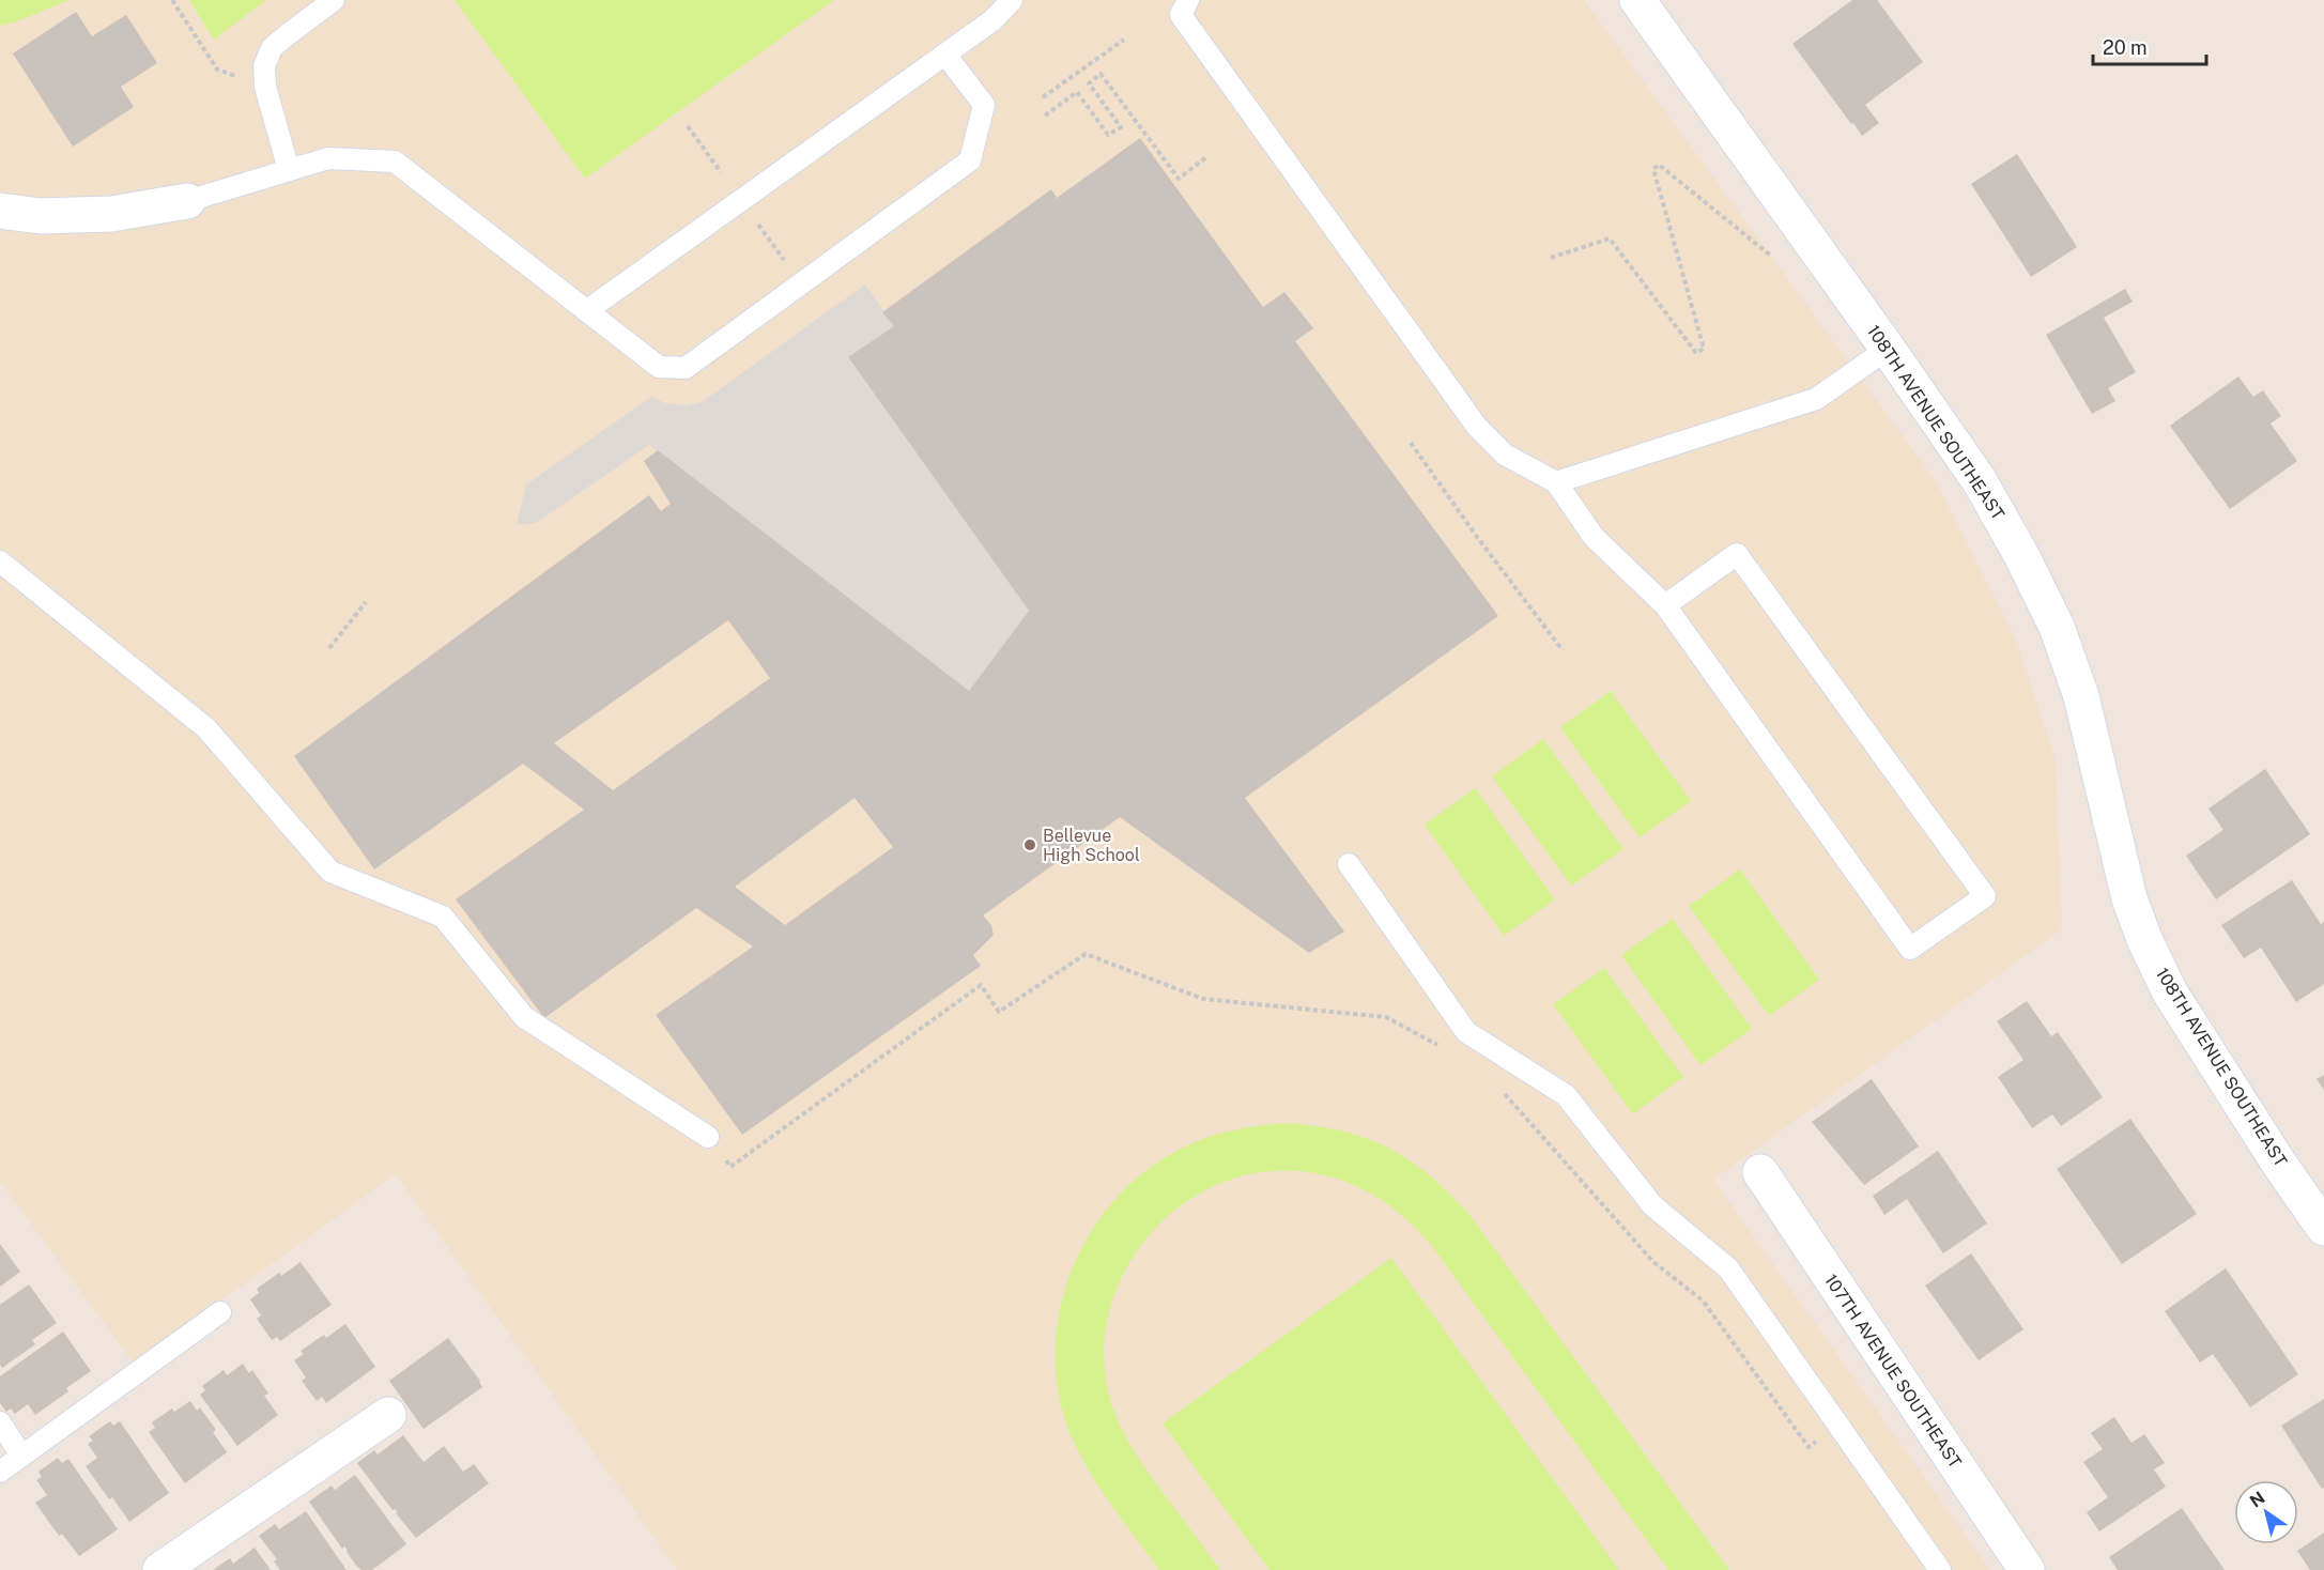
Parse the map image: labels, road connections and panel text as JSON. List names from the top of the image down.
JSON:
{
  "streets": {
    "street": ["108TH AVENUE SOUTHEAST", "107TH AVENUE SOUTHEAST"]
  },
  "places": ["Bellevue High School"],
  "scale_bar": "20 m",
  "north": "top left"
}
